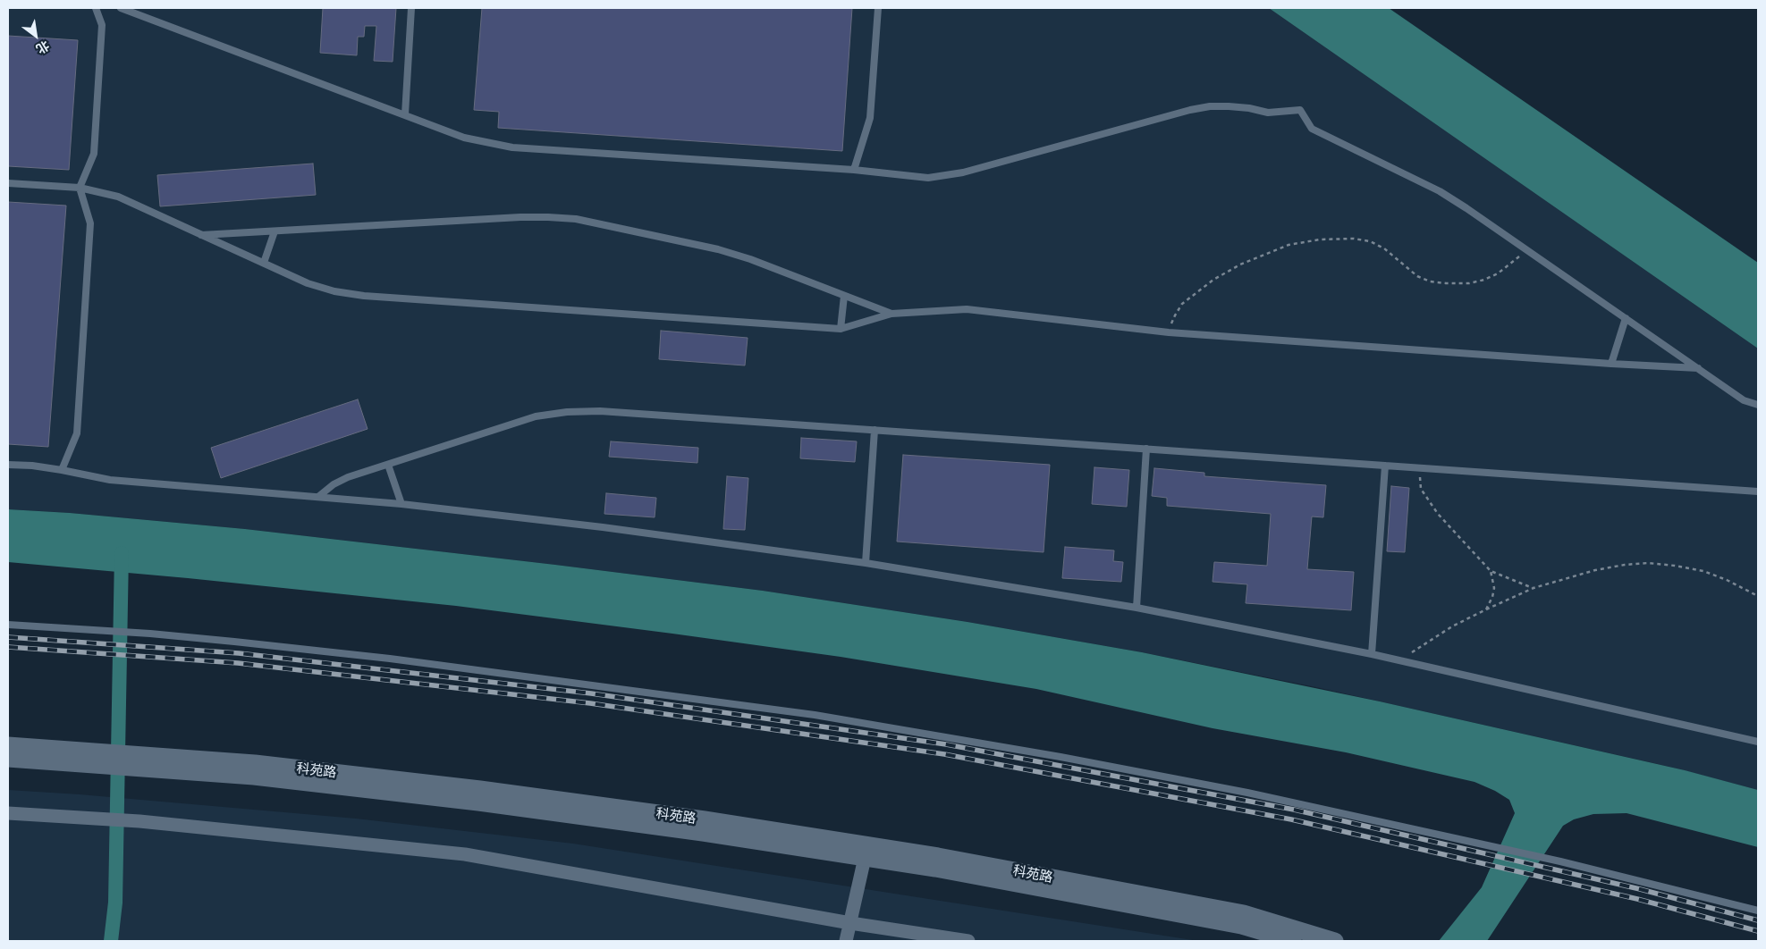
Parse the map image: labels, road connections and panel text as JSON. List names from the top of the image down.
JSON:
{
  "streets": {
    "street": ["科苑路"]
  },
  "north": "bottom right"
}
